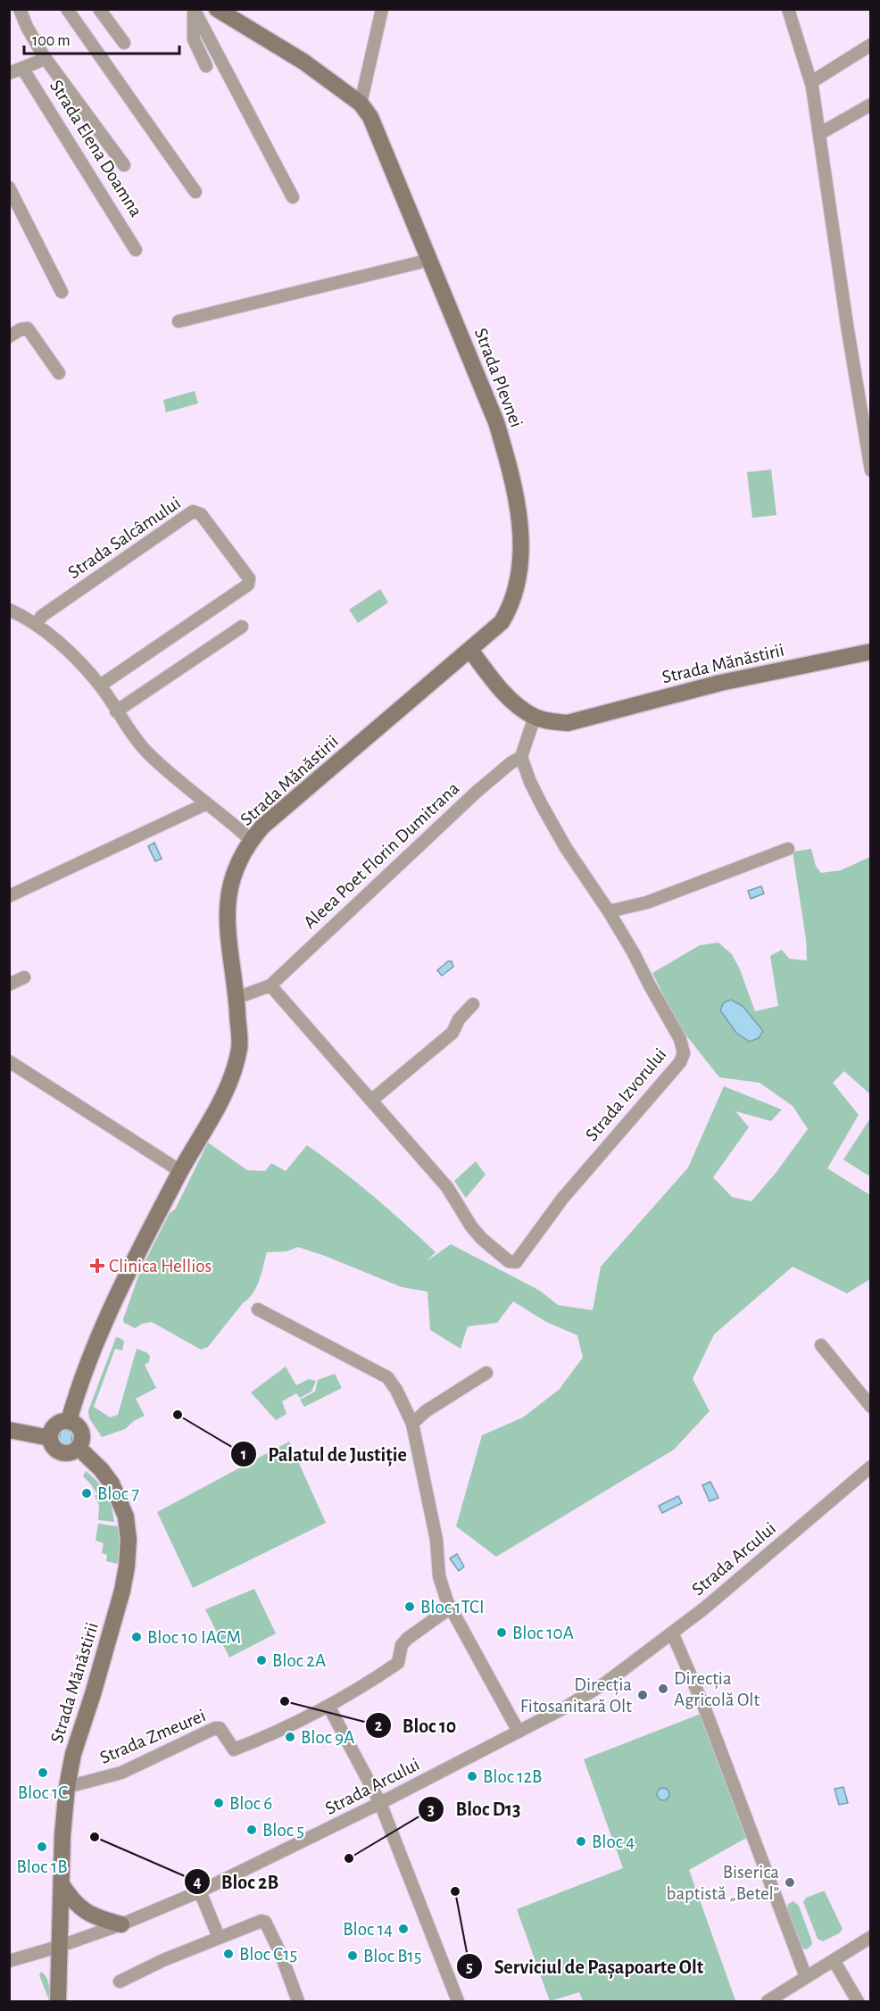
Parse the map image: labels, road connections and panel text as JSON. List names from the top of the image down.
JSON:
{
  "streets": {
    "street": [
      "Strada Elena Doamna",
      "Strada Plevnei",
      "Strada Salcâmului",
      "Strada Mănăstirii",
      "Aleea Poet Florin Dumitrana",
      "Strada Izvorului",
      "Strada Arcului",
      "Strada Zmeurei"
    ]
  },
  "crossings": [
    ["Strada Plevnei", "Strada Mănăstirii"],
    ["Strada Mănăstirii", "Strada Arcului"],
    ["Strada Mănăstirii", "Strada Zmeurei"],
    ["Aleea Poet Florin Dumitrana", "Strada Izvorului"]
  ],
  "places": {
    "health": ["Clinica Hellios"],
    "other": [
      "Palatul de Justiție",
      "Bloc 7",
      "Bloc 1TCI",
      "Bloc 10A",
      "Bloc 10 IACM",
      "Bloc 2A",
      "Direcția Agricolă Olt",
      "Direcția Fitosanitară Olt",
      "Bloc 10",
      "Bloc 9A",
      "Bloc 1C",
      "Bloc 12B",
      "Bloc 6",
      "Bloc 5",
      "Bloc 2B",
      "Bloc 4",
      "Bloc 1B",
      "Bloc D13",
      "Biserica baptistă „Betel”",
      "Serviciul de Pașapoarte Olt",
      "Bloc 14",
      "Bloc C15",
      "Bloc B15"
    ]
  },
  "scale_bar": "100 m"
}
